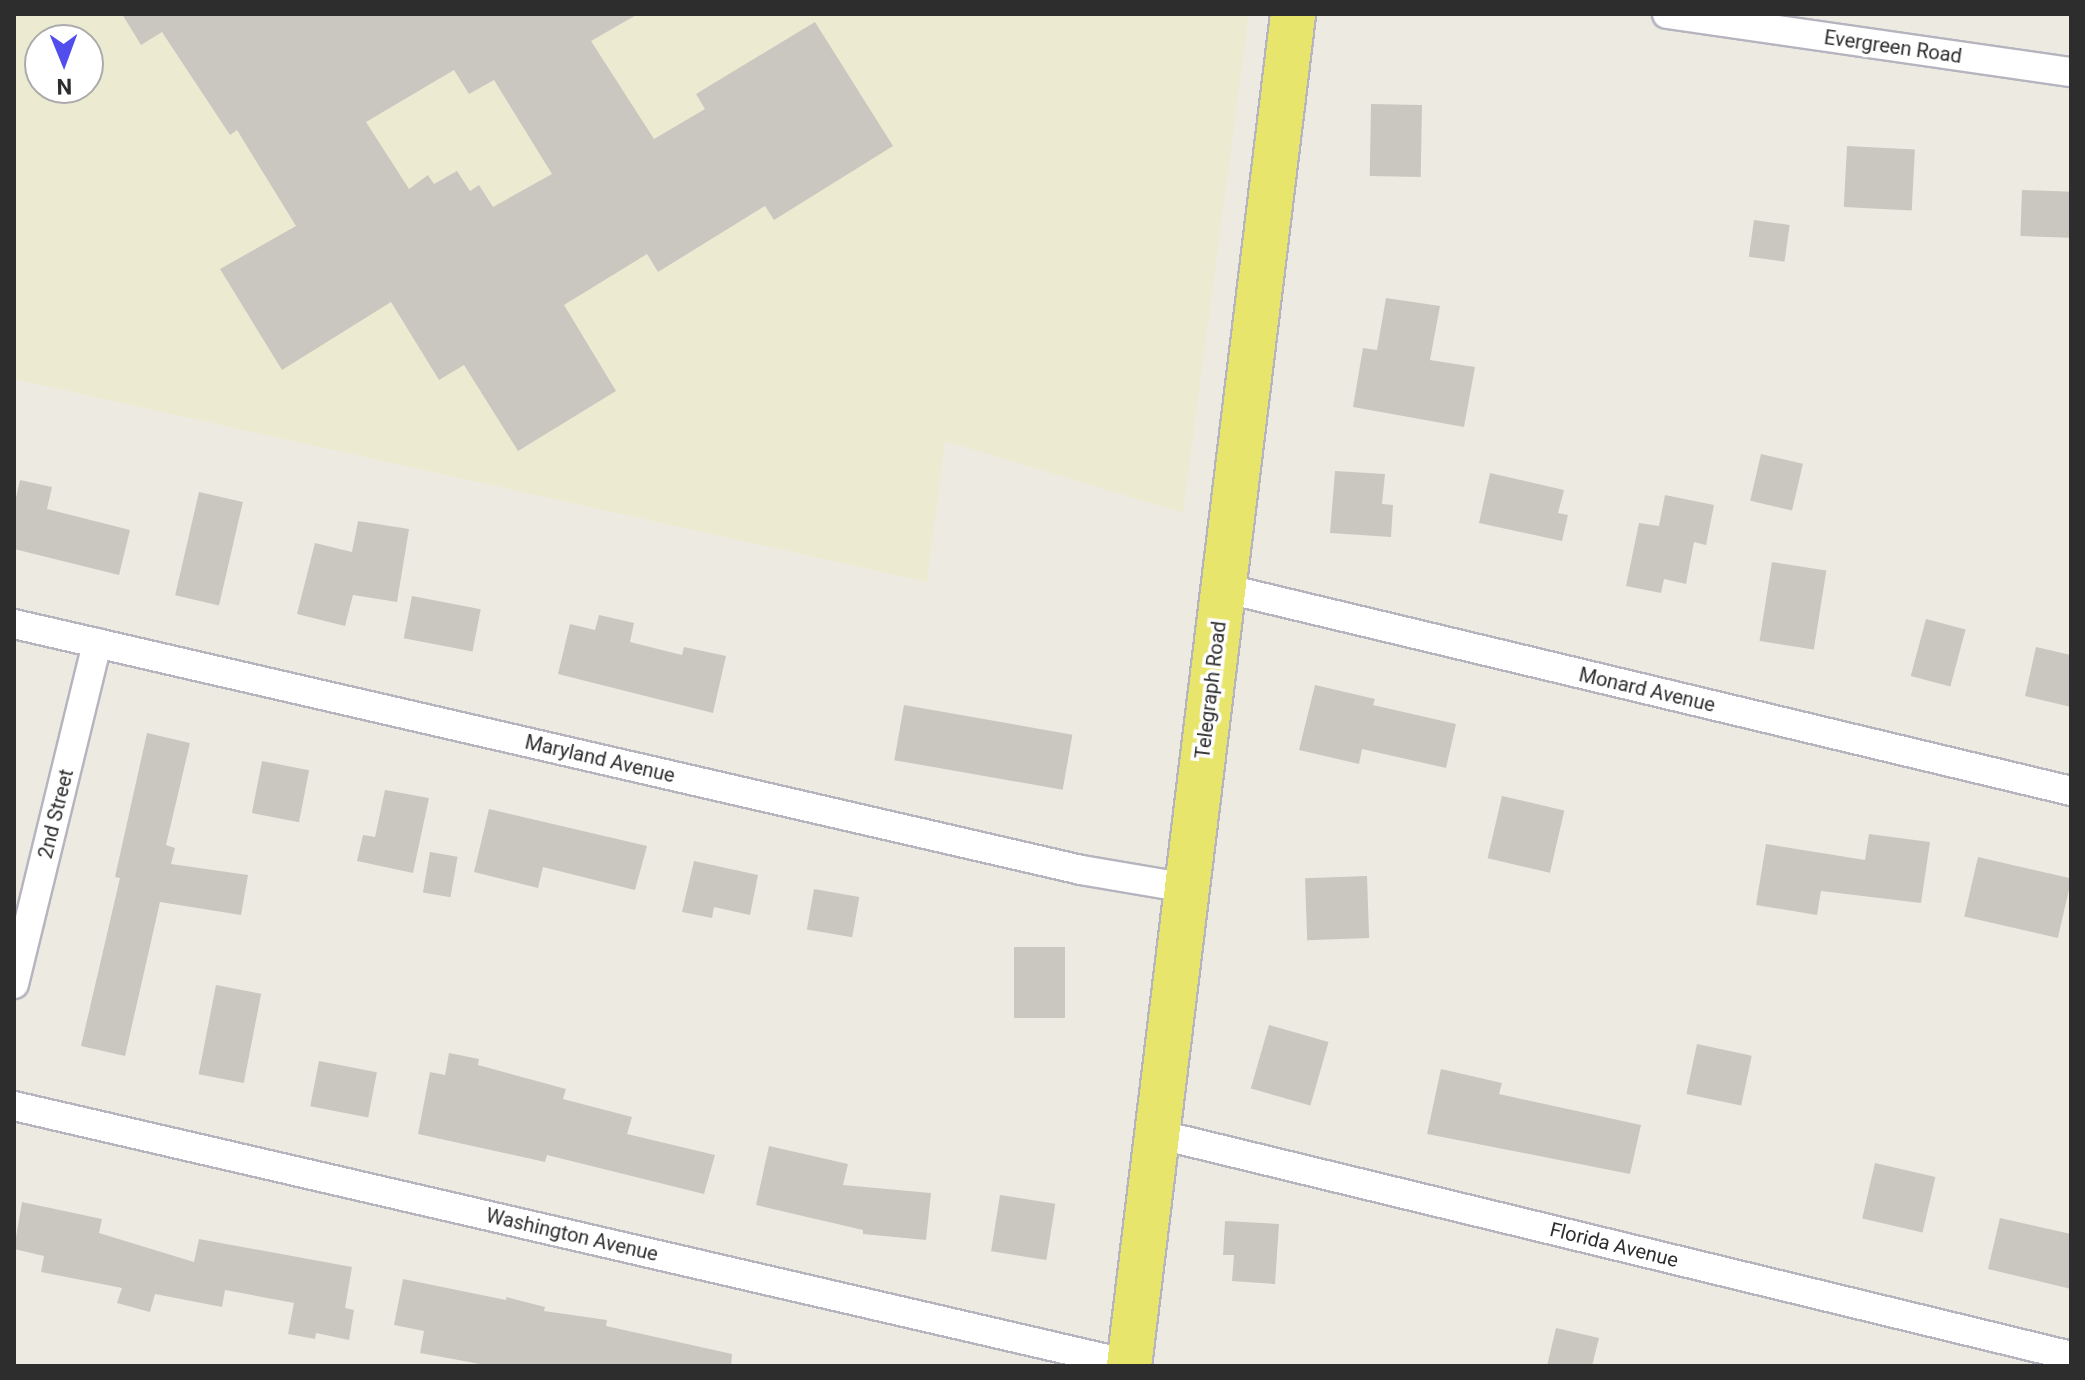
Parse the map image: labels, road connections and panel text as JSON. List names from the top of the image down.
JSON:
{
  "streets": {
    "main road": ["Telegraph Road"],
    "street": [
      "Evergreen Road",
      "Monard Avenue",
      "Maryland Avenue",
      "2nd Street",
      "Washington Avenue",
      "Florida Avenue"
    ]
  },
  "crossings": [
    ["Telegraph Road", "Monard Avenue"],
    ["Telegraph Road", "Maryland Avenue"],
    ["Telegraph Road", "Washington Avenue"],
    ["Telegraph Road", "Florida Avenue"],
    ["Maryland Avenue", "2nd Street"]
  ],
  "north": "bottom"
}
